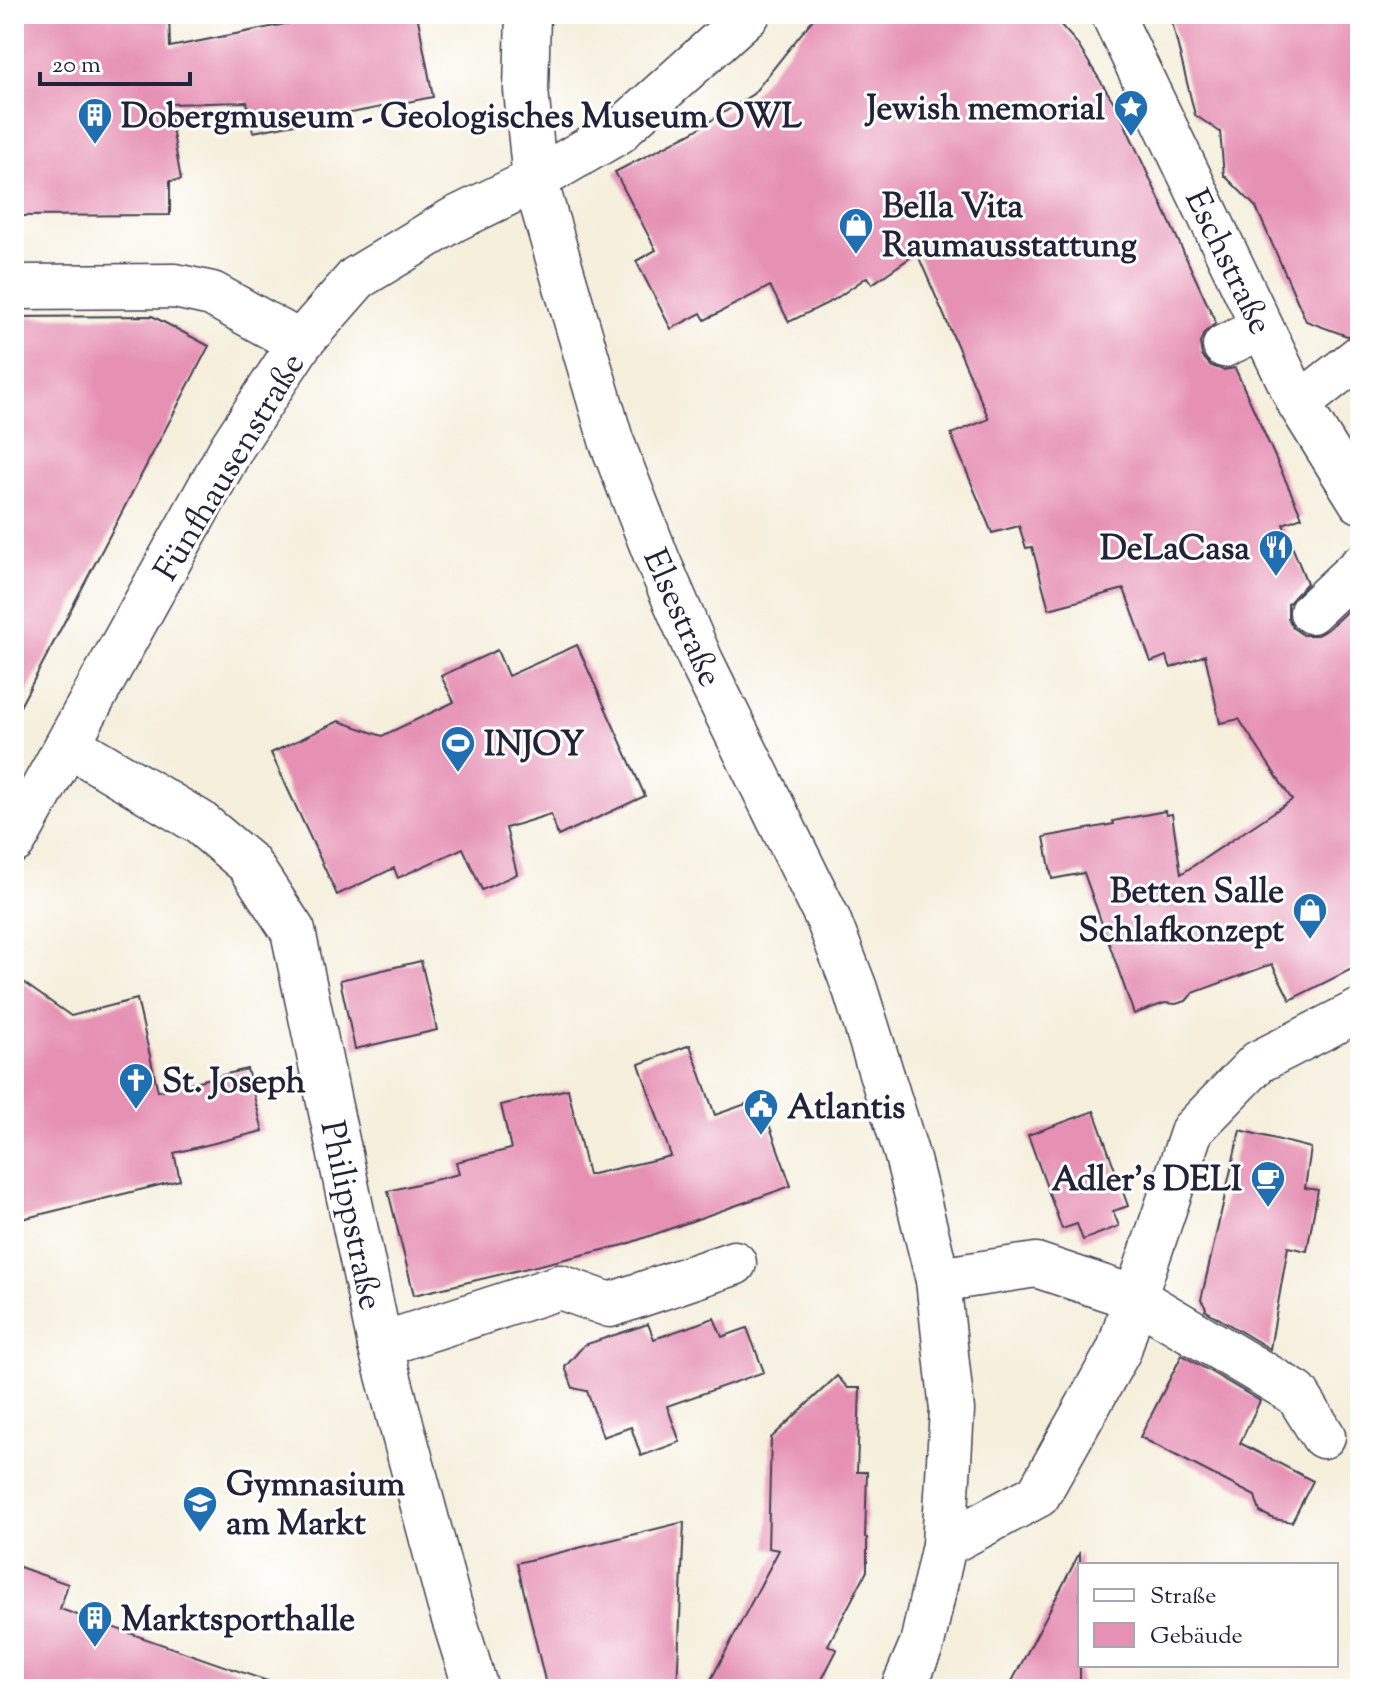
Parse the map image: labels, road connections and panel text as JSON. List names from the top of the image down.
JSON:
{
  "streets": {
    "street": [
      "Eschstraße",
      "Fünfhausenstraße",
      "Elsestraße",
      "Philippstraße"
    ]
  },
  "crossings": [
    ["Fünfhausenstraße", "Elsestraße"],
    ["Fünfhausenstraße", "Philippstraße"]
  ],
  "places": {
    "place": ["Jewish memorial"],
    "building": ["Dobergmuseum - Geologisches Museum OWL", "Marktsporthalle"],
    "shop": ["Bella Vita Raumausstattung", "Betten Salle Schlafkonzept"],
    "restaurant": ["DeLaCasa"],
    "sports": ["INJOY"],
    "church": ["St. Joseph"],
    "public building": ["Atlantis"],
    "cafe": ["Adler's DELI"],
    "school or university": ["Gymnasium am Markt"]
  },
  "legend": ["Straße", "Gebäude"],
  "scale_bar": "20 m"
}
